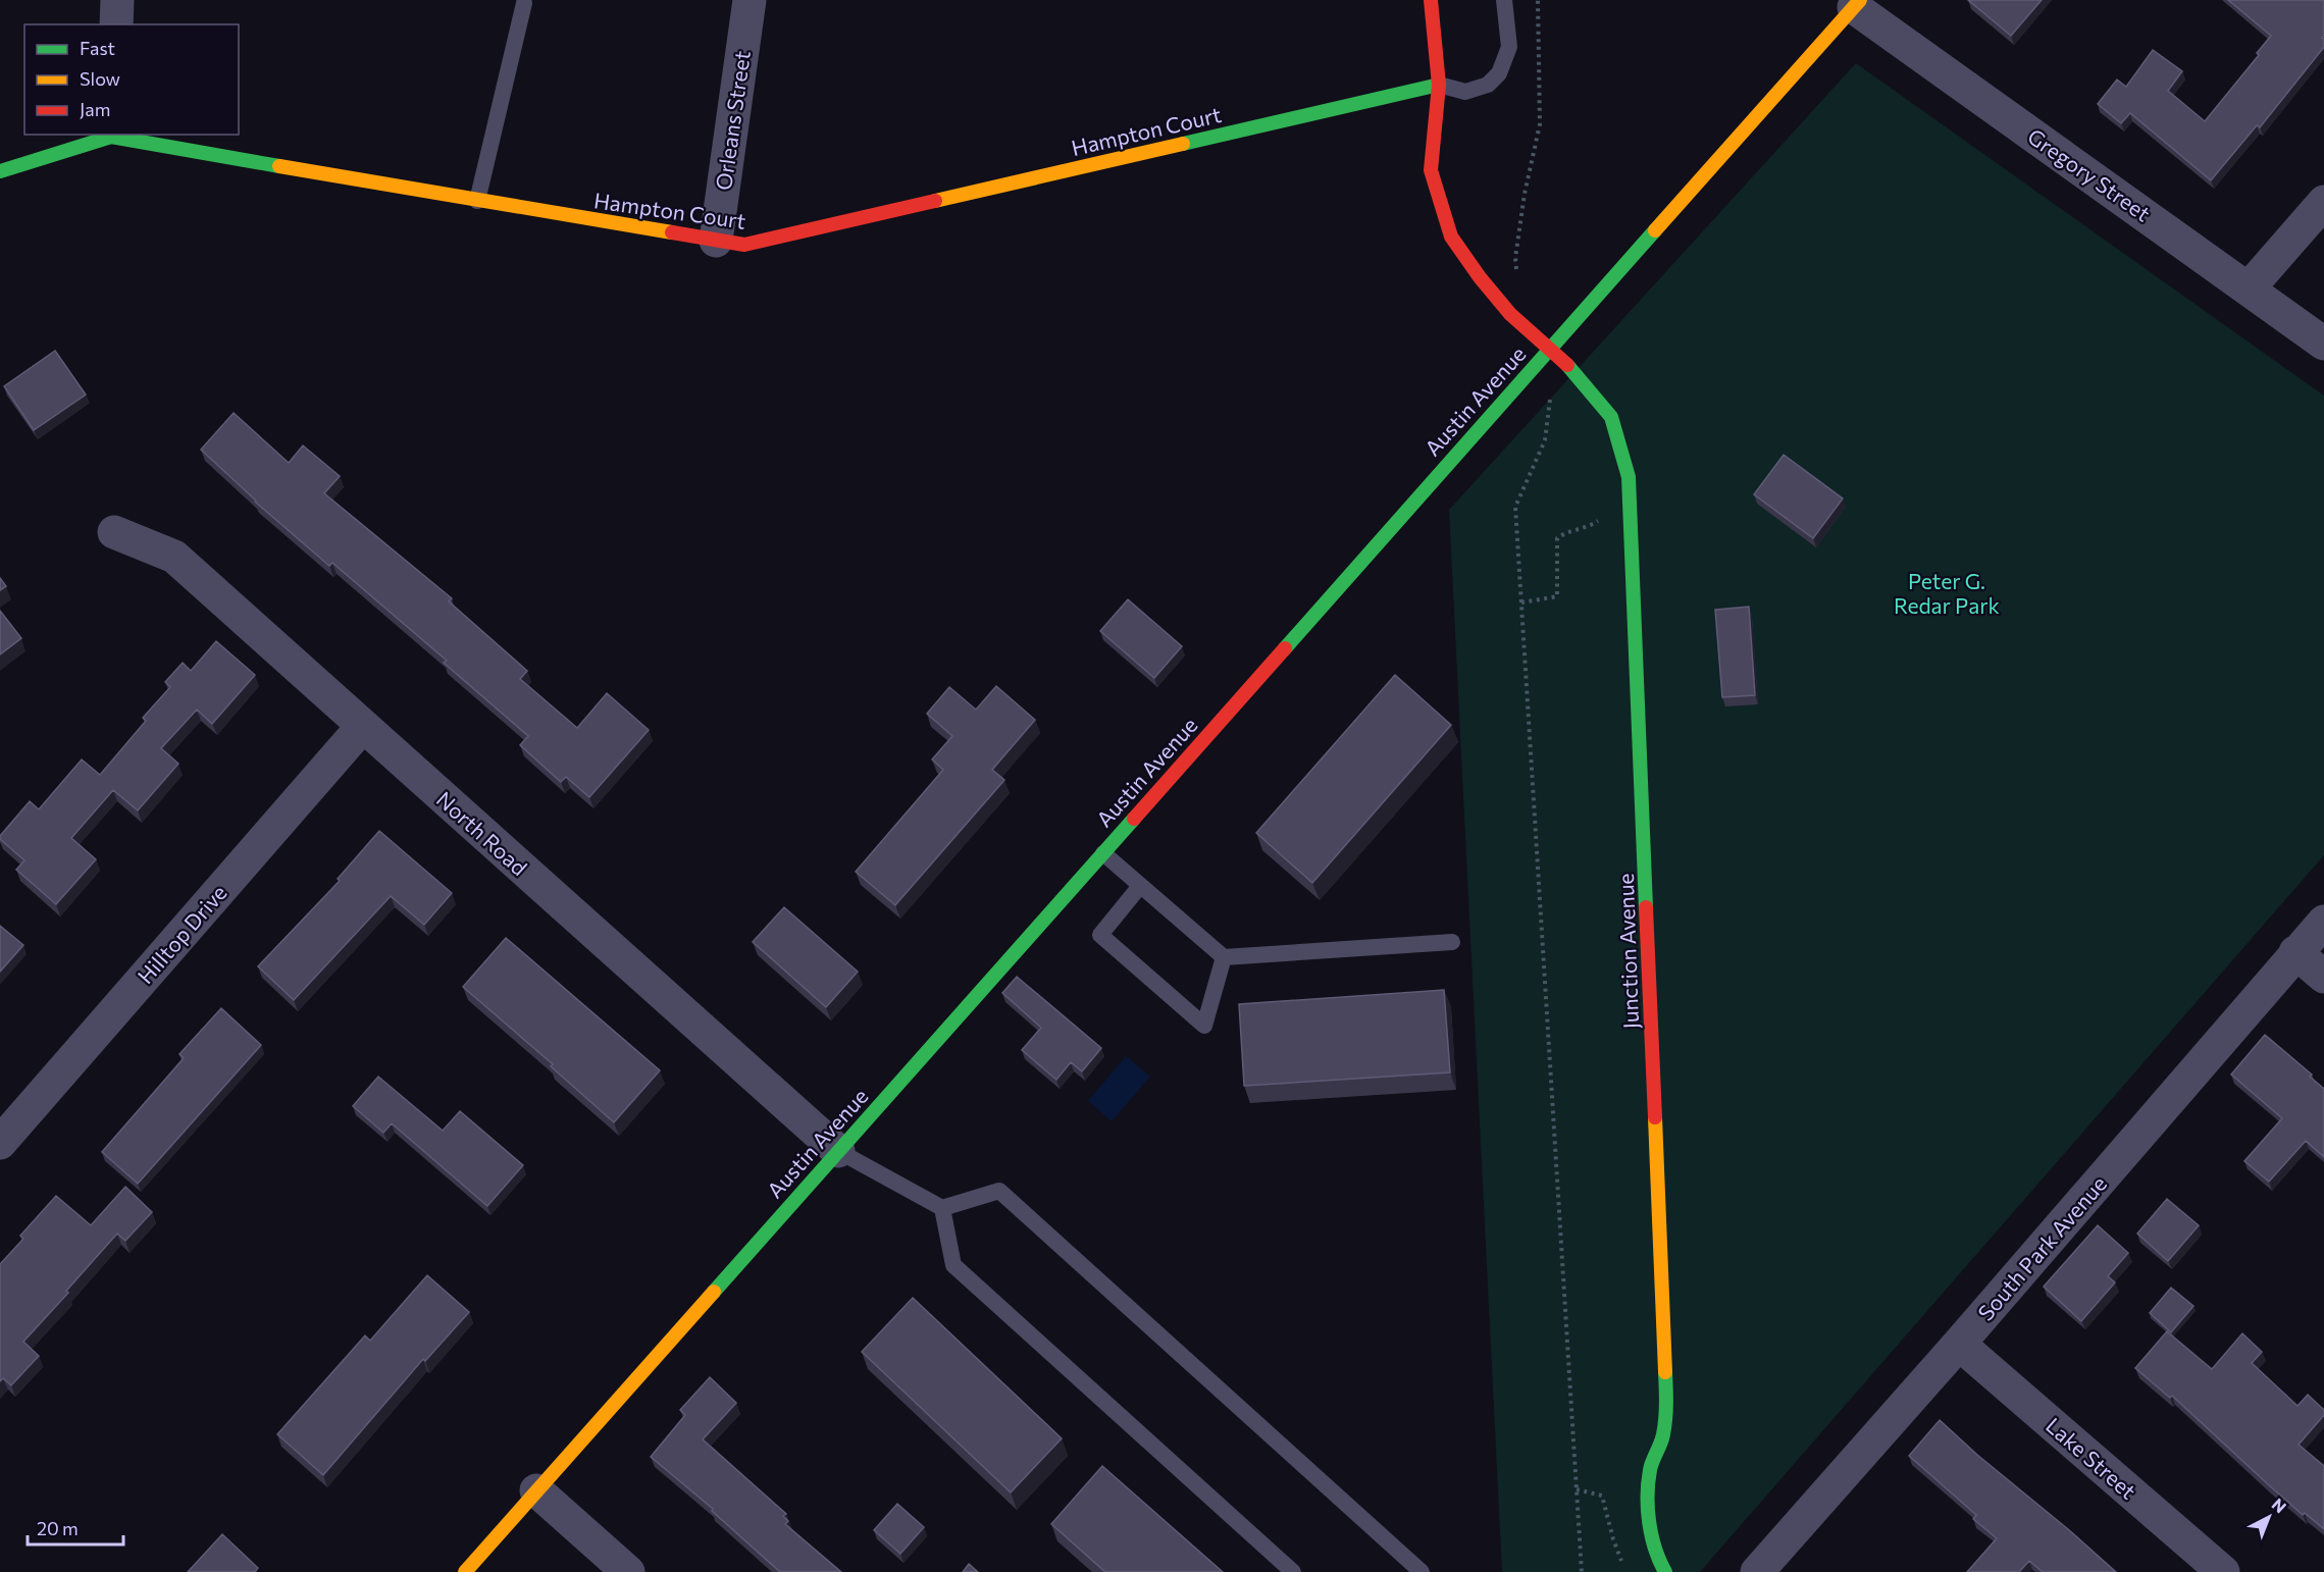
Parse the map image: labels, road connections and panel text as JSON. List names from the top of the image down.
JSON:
{
  "streets": {
    "street": [
      "Orleans Street",
      "Hampton Court",
      "Gregory Street",
      "Austin Avenue",
      "North Road",
      "Hilltop Drive",
      "Junction Avenue",
      "South Park Avenue",
      "Lake Street"
    ]
  },
  "crossings": [
    ["Orleans Street", "Hampton Court"],
    ["Hampton Court", "Junction Avenue"],
    ["Gregory Street", "Austin Avenue"],
    ["Austin Avenue", "North Road"],
    ["Austin Avenue", "Junction Avenue"],
    ["North Road", "Hilltop Drive"],
    ["South Park Avenue", "Lake Street"]
  ],
  "parks": ["Peter G. Redar Park"],
  "legend": ["Fast", "Slow", "Jam"],
  "scale_bar": "20 m",
  "north": "top right"
}
